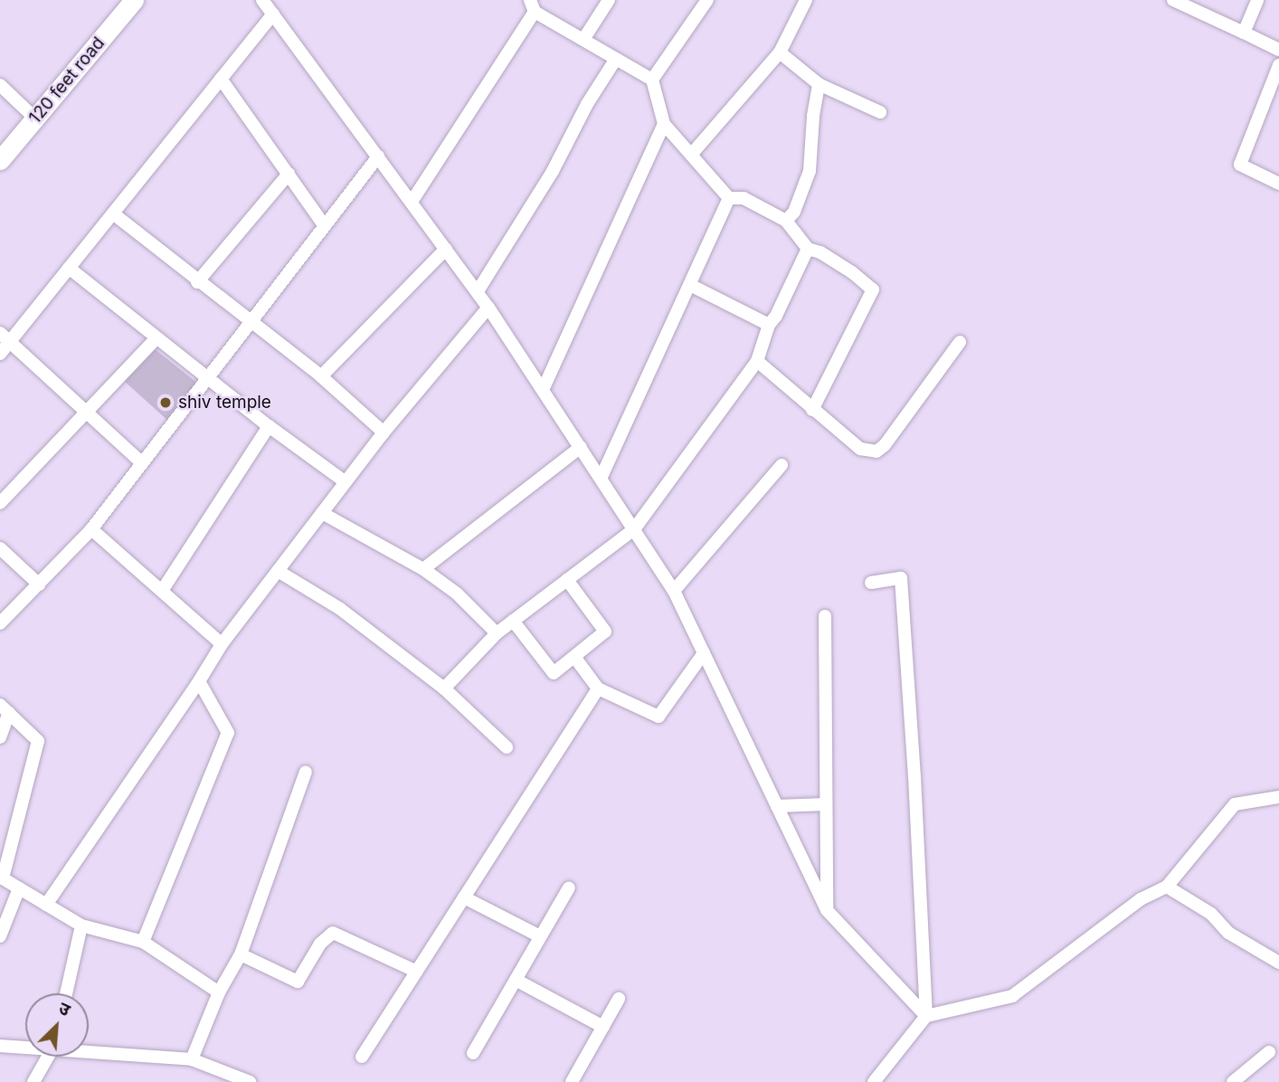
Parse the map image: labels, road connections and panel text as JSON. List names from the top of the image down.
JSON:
{
  "streets": {
    "street": ["120 feet road"]
  },
  "places": ["shiv temple"],
  "north": "top right"
}
